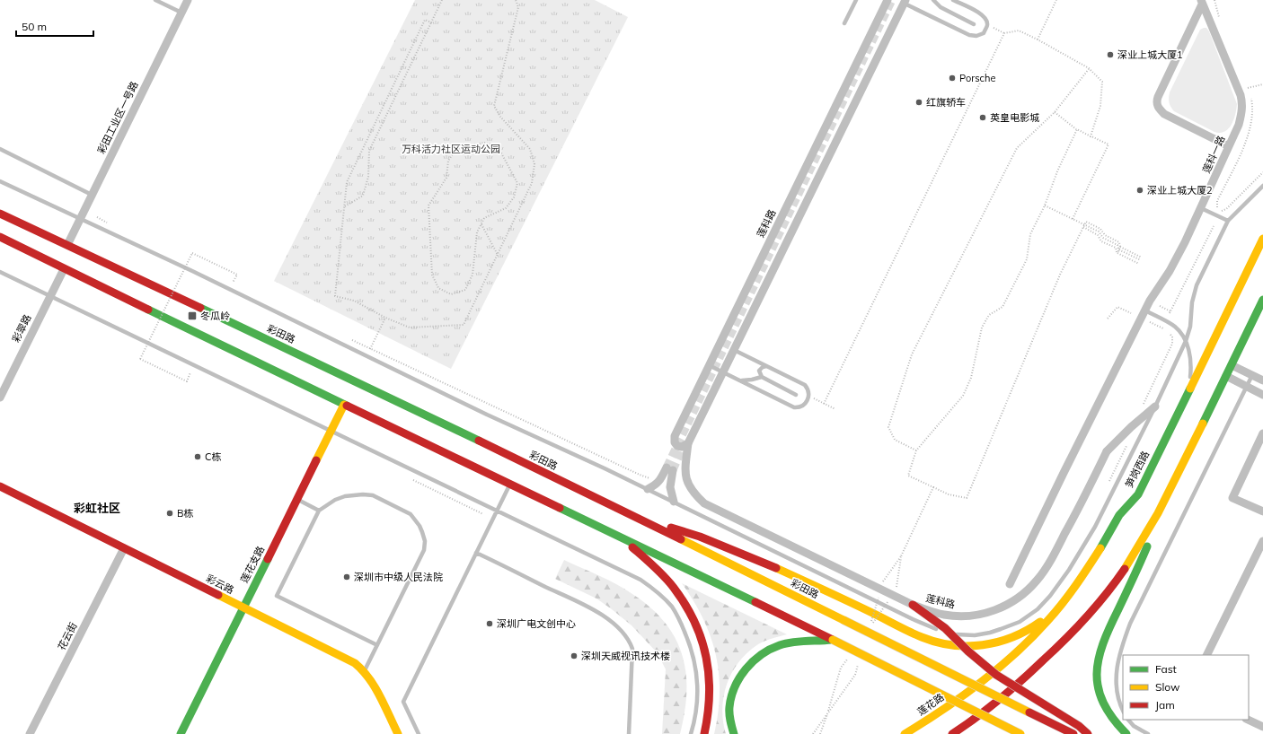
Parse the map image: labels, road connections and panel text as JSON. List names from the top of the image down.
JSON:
{
  "streets": {
    "main road": [
      "彩田路",
      "笋岗西路",
      "莲花支路",
      "彩云路",
      "莲花路"
    ],
    "street": [
      "彩田工业区一号路",
      "莲科一路",
      "莲科路",
      "彩翠路",
      "花云街"
    ]
  },
  "crossings": [
    ["彩田工业区一号路", "彩田路"],
    ["笋岗西路", "莲花路"],
    ["莲花支路", "彩云路"],
    ["彩云路", "花云街"]
  ],
  "districts": ["彩虹社区"],
  "parks": ["万科活力社区运动公园"],
  "places": {
    "other": [
      "深业上城大厦1",
      "Porsche",
      "红旗轿车",
      "英皇电影城",
      "深业上城大厦2",
      "C栋",
      "B栋",
      "深圳市中级人民法院",
      "深圳广电文创中心",
      "深圳天威视讯技术楼"
    ],
    "transit": ["冬瓜岭"]
  },
  "legend": ["Fast", "Slow", "Jam"],
  "scale_bar": "50 m"
}
